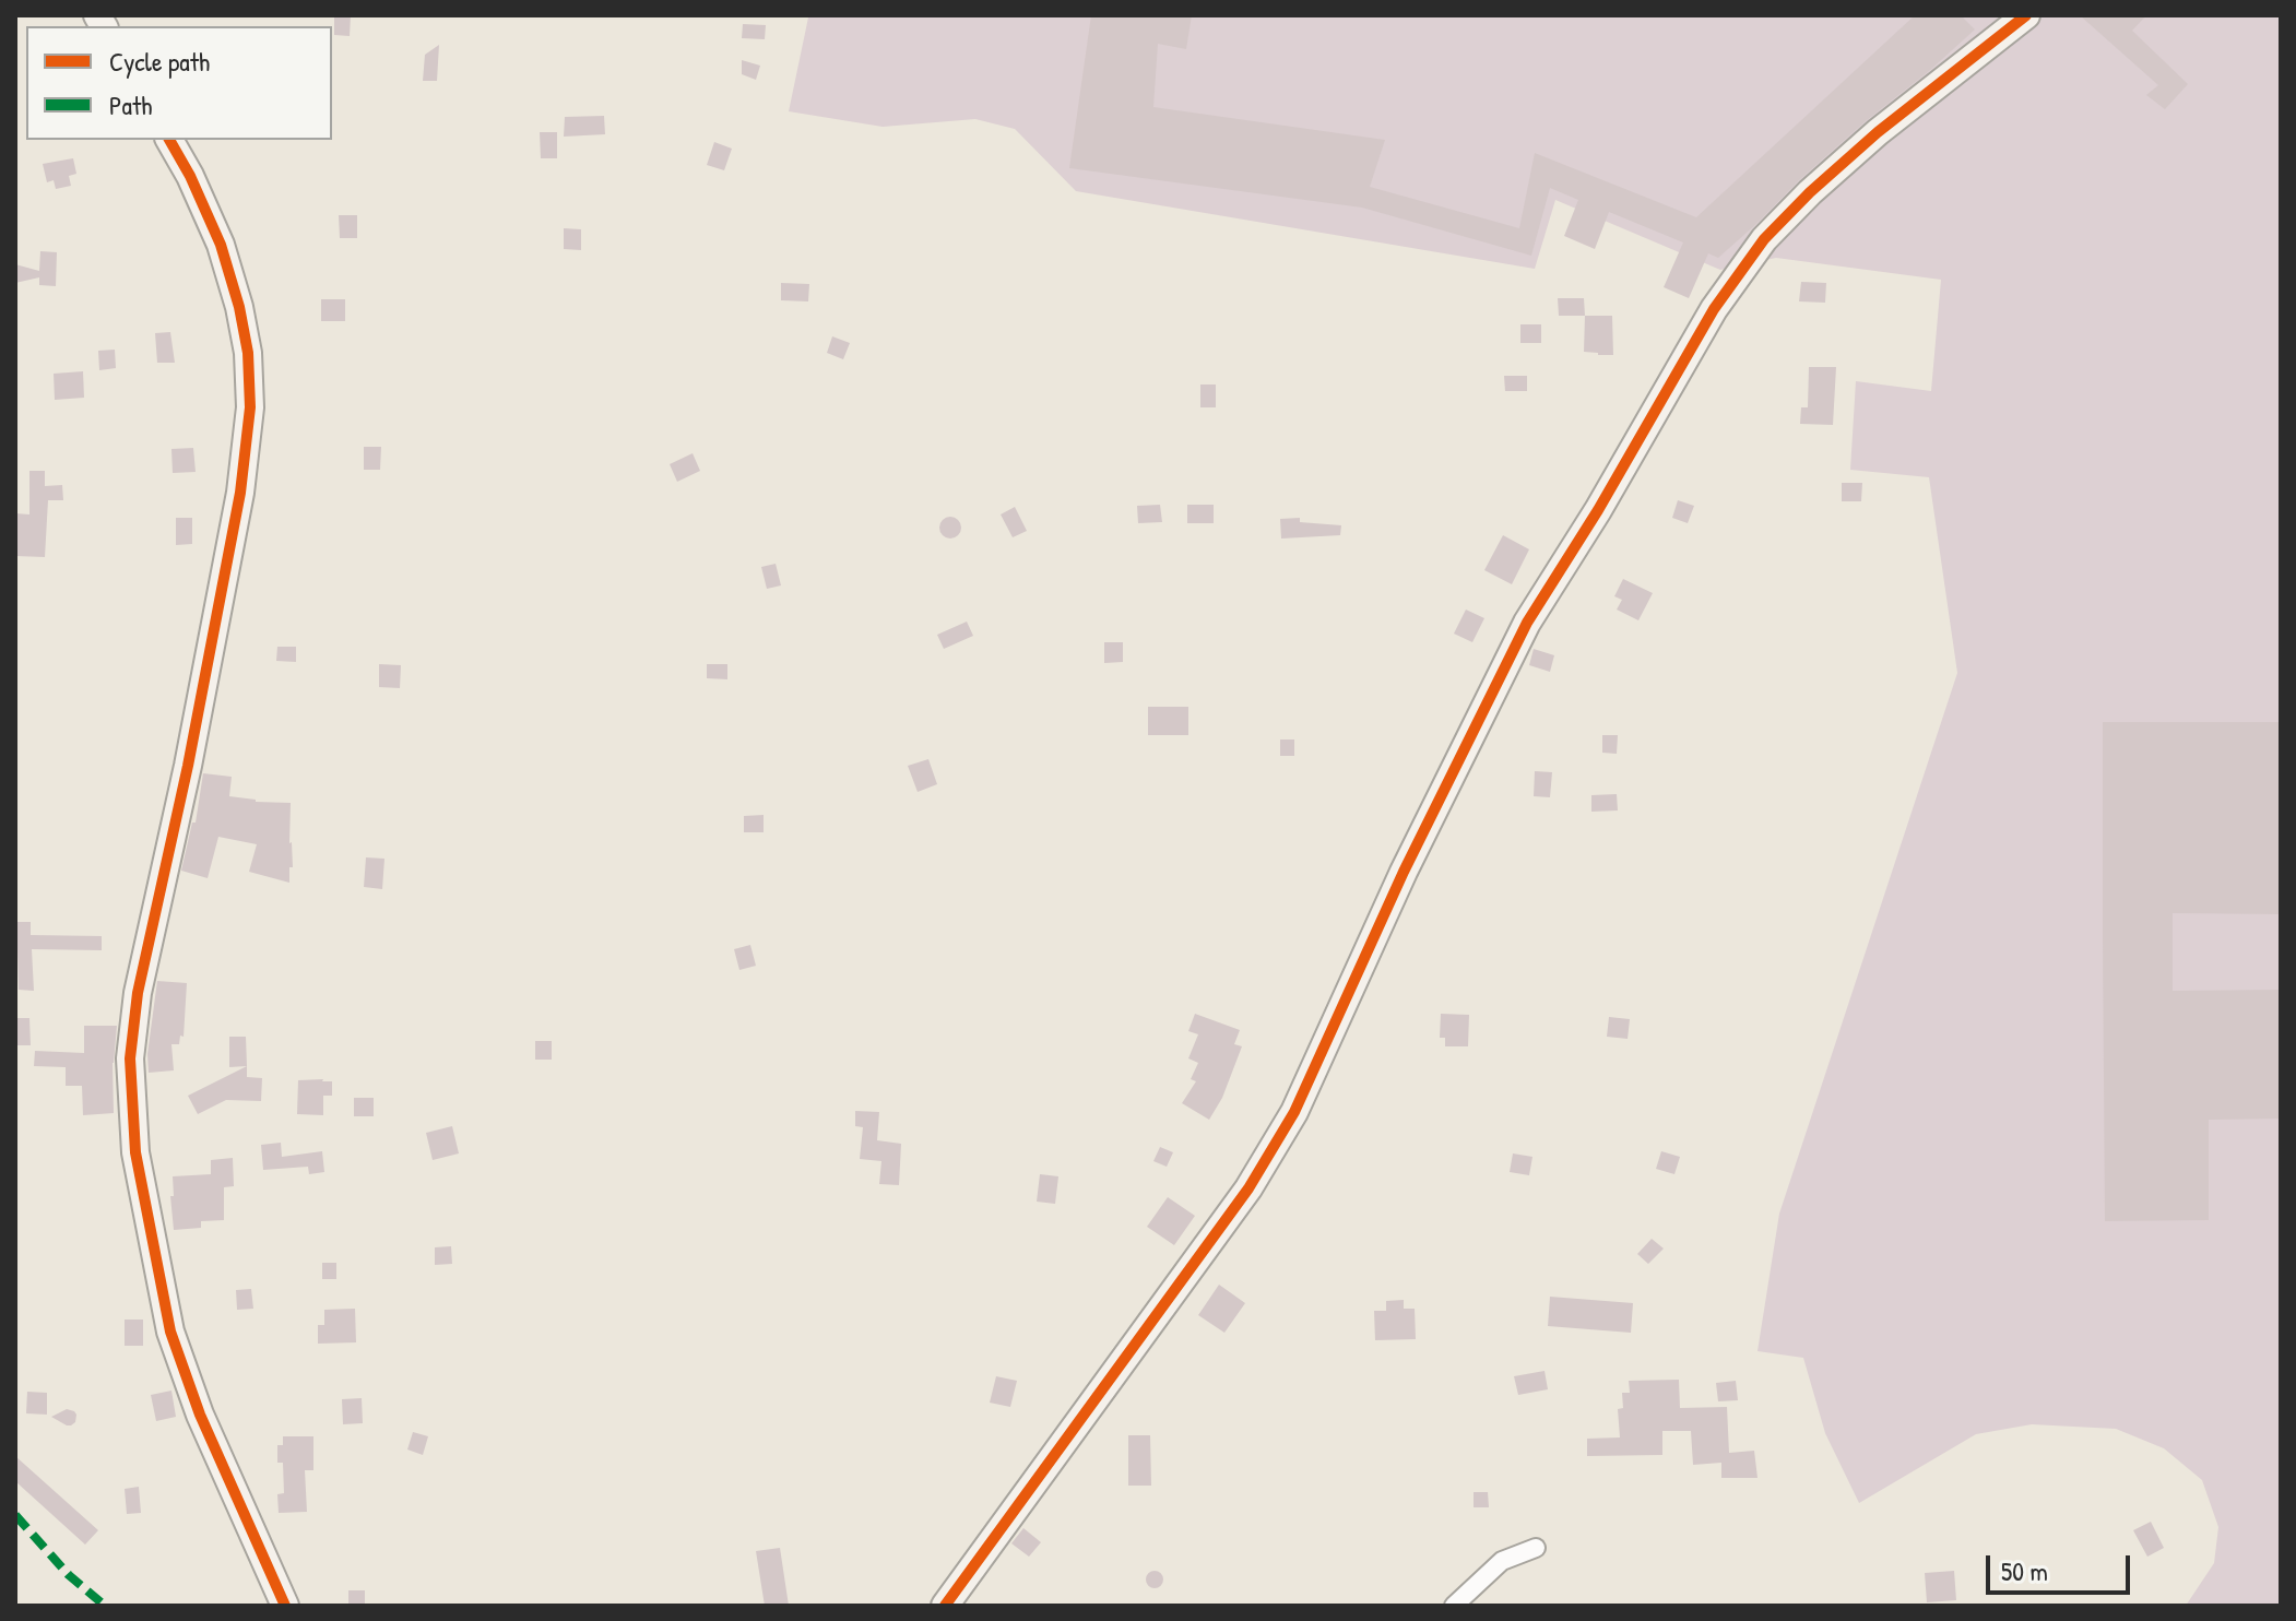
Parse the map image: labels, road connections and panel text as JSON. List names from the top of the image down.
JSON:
{
  "legend": ["Cycle path", "Path"],
  "scale_bar": "50 m"
}
